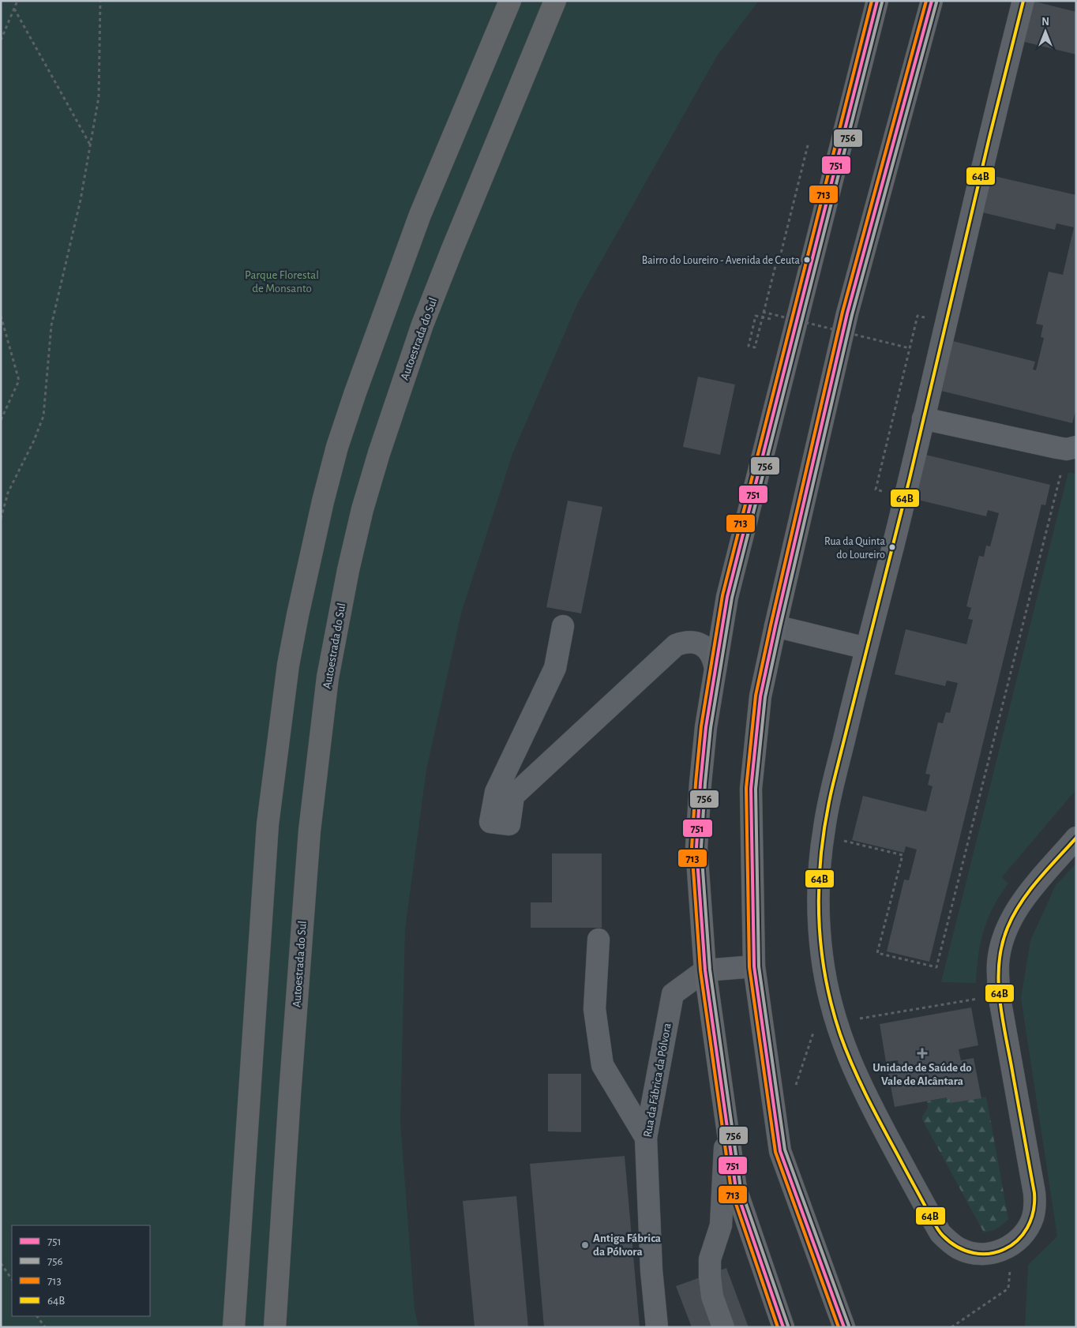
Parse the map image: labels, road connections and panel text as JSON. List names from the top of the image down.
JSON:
{
  "streets": {
    "highway": ["Autoestrada do Sul"],
    "street": ["Rua da Fábrica da Pólvora"]
  },
  "parks": ["Parque Florestal de Monsanto"],
  "places": {
    "other": ["Bairro do Loureiro - Avenida de Ceuta", "Rua da Quinta do Loureiro", "Antiga Fábrica da Pólvora"],
    "health": ["Unidade de Saúde do Vale de Alcântara"]
  },
  "lines": [
    "transit line 751",
    "transit line 713",
    "transit line 64B",
    "transit line 756"
  ],
  "legend": [
    "751",
    "756",
    "713",
    "64B"
  ],
  "north": "top"
}
